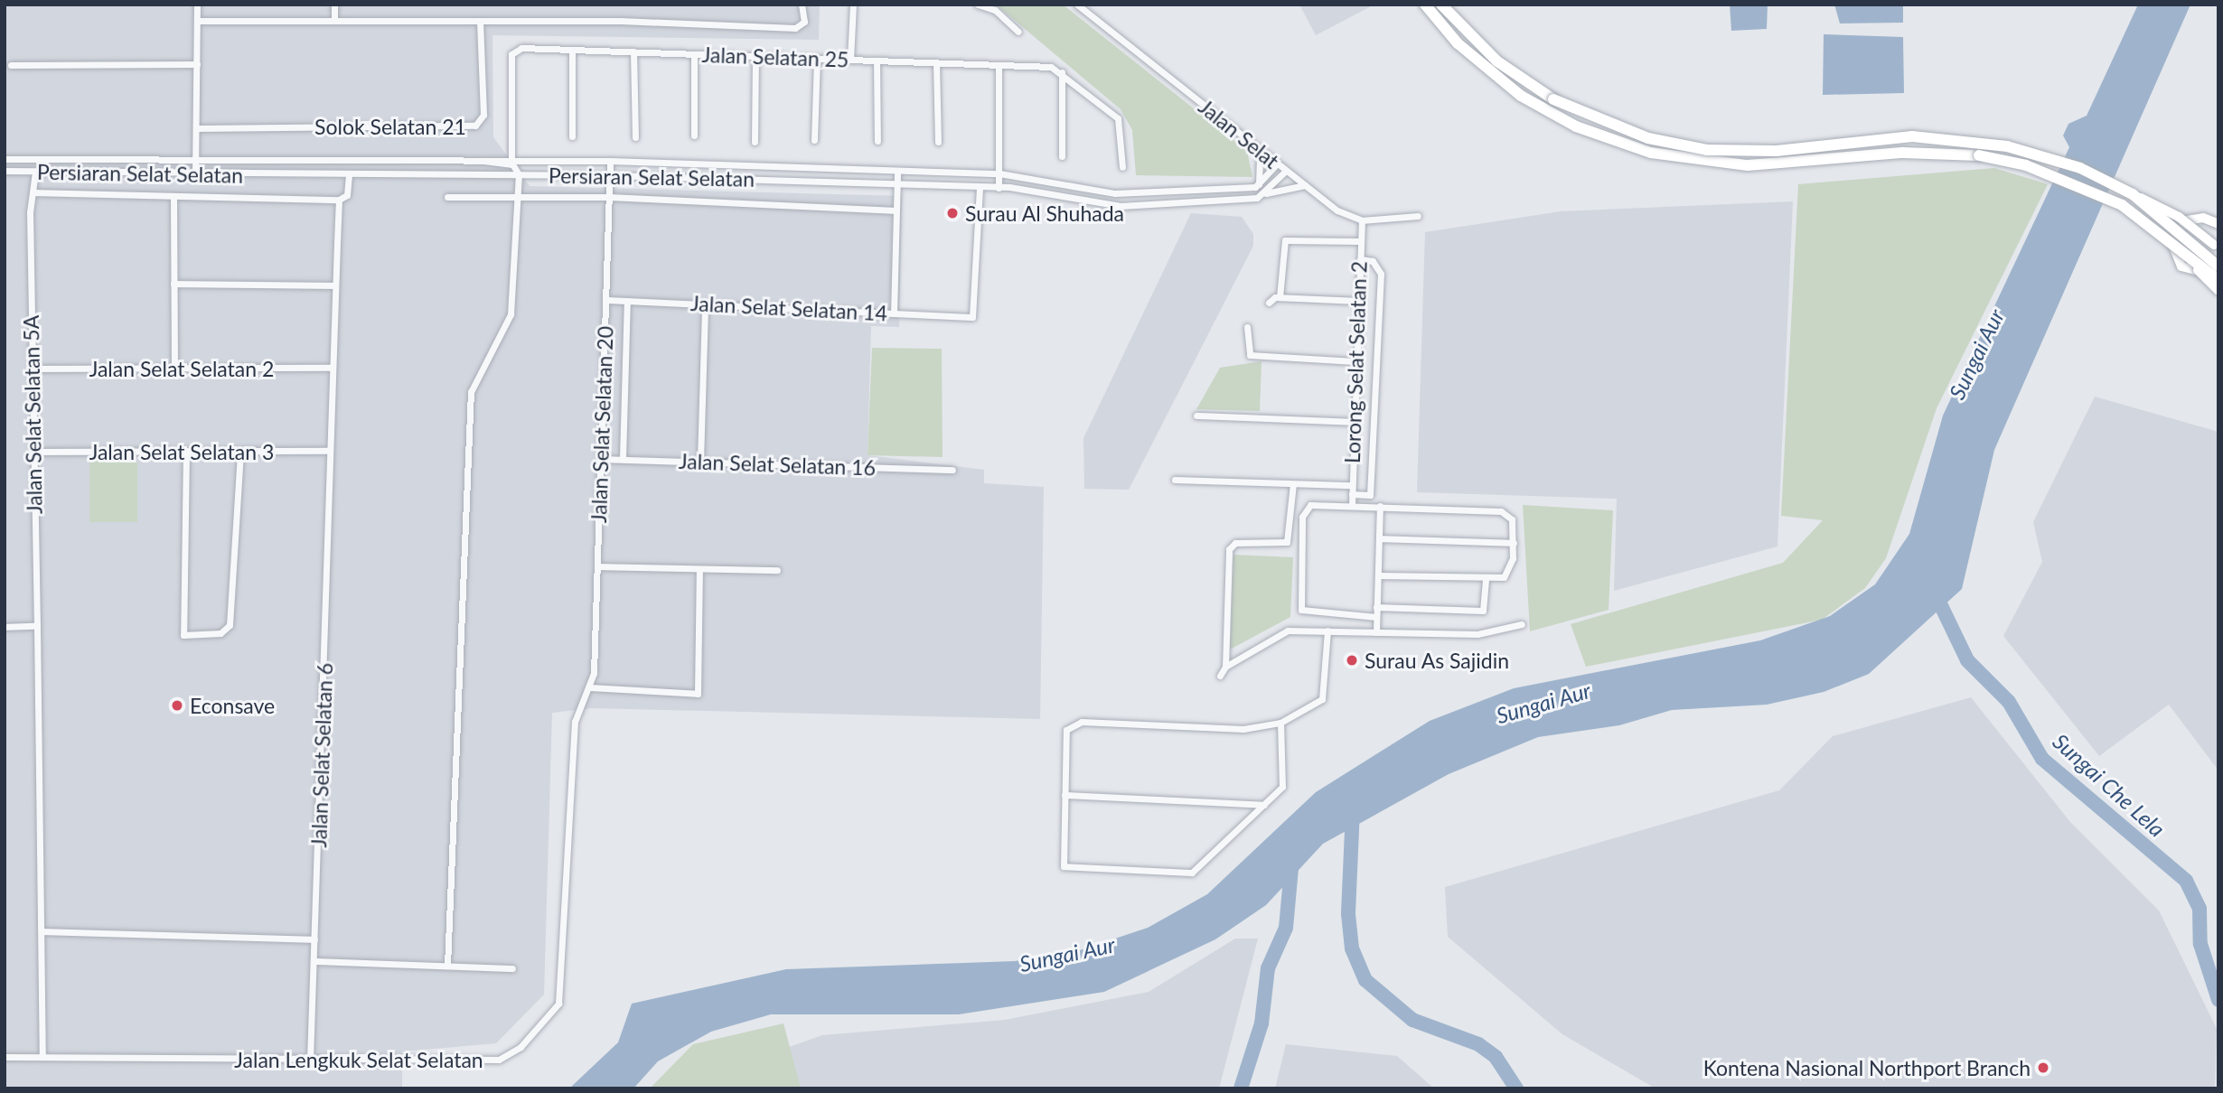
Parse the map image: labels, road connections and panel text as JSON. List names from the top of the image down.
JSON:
{
  "streets": {
    "street": [
      "Jalan Selatan 25",
      "Solok Selatan 21",
      "Jalan Selat",
      "Persiaran Selat Selatan",
      "Jalan Selat Selatan 14",
      "Lorong Selat Selatan 2",
      "Jalan Selat Selatan 2",
      "Jalan Selat Selatan 5A",
      "Jalan Selat Selatan 20",
      "Jalan Selat Selatan 3",
      "Jalan Selat Selatan 16",
      "Jalan Selat Selatan 6",
      "Jalan Lengkuk Selat Selatan"
    ]
  },
  "crossings": [
    ["Jalan Selatan 25", "Persiaran Selat Selatan"],
    ["Jalan Selat", "Persiaran Selat Selatan"],
    ["Jalan Selat", "Lorong Selat Selatan 2"],
    ["Persiaran Selat Selatan", "Jalan Selat Selatan 14"],
    ["Persiaran Selat Selatan", "Jalan Selat Selatan 5A"],
    ["Persiaran Selat Selatan", "Jalan Selat Selatan 20"],
    ["Persiaran Selat Selatan", "Jalan Selat Selatan 6"],
    ["Jalan Selat Selatan 14", "Jalan Selat Selatan 20"],
    ["Jalan Selat Selatan 2", "Jalan Selat Selatan 5A"],
    ["Jalan Selat Selatan 2", "Jalan Selat Selatan 6"],
    ["Jalan Selat Selatan 5A", "Jalan Selat Selatan 3"],
    ["Jalan Selat Selatan 5A", "Jalan Lengkuk Selat Selatan"],
    ["Jalan Selat Selatan 20", "Jalan Selat Selatan 16"],
    ["Jalan Selat Selatan 20", "Jalan Lengkuk Selat Selatan"],
    ["Jalan Selat Selatan 3", "Jalan Selat Selatan 6"],
    ["Jalan Selat Selatan 6", "Jalan Lengkuk Selat Selatan"]
  ],
  "water": ["Sungai Aur", "Sungai Che Lela"],
  "places": [
    "Surau Al Shuhada",
    "Surau As Sajidin",
    "Econsave",
    "Kontena Nasional Northport Branch"
  ]
}
